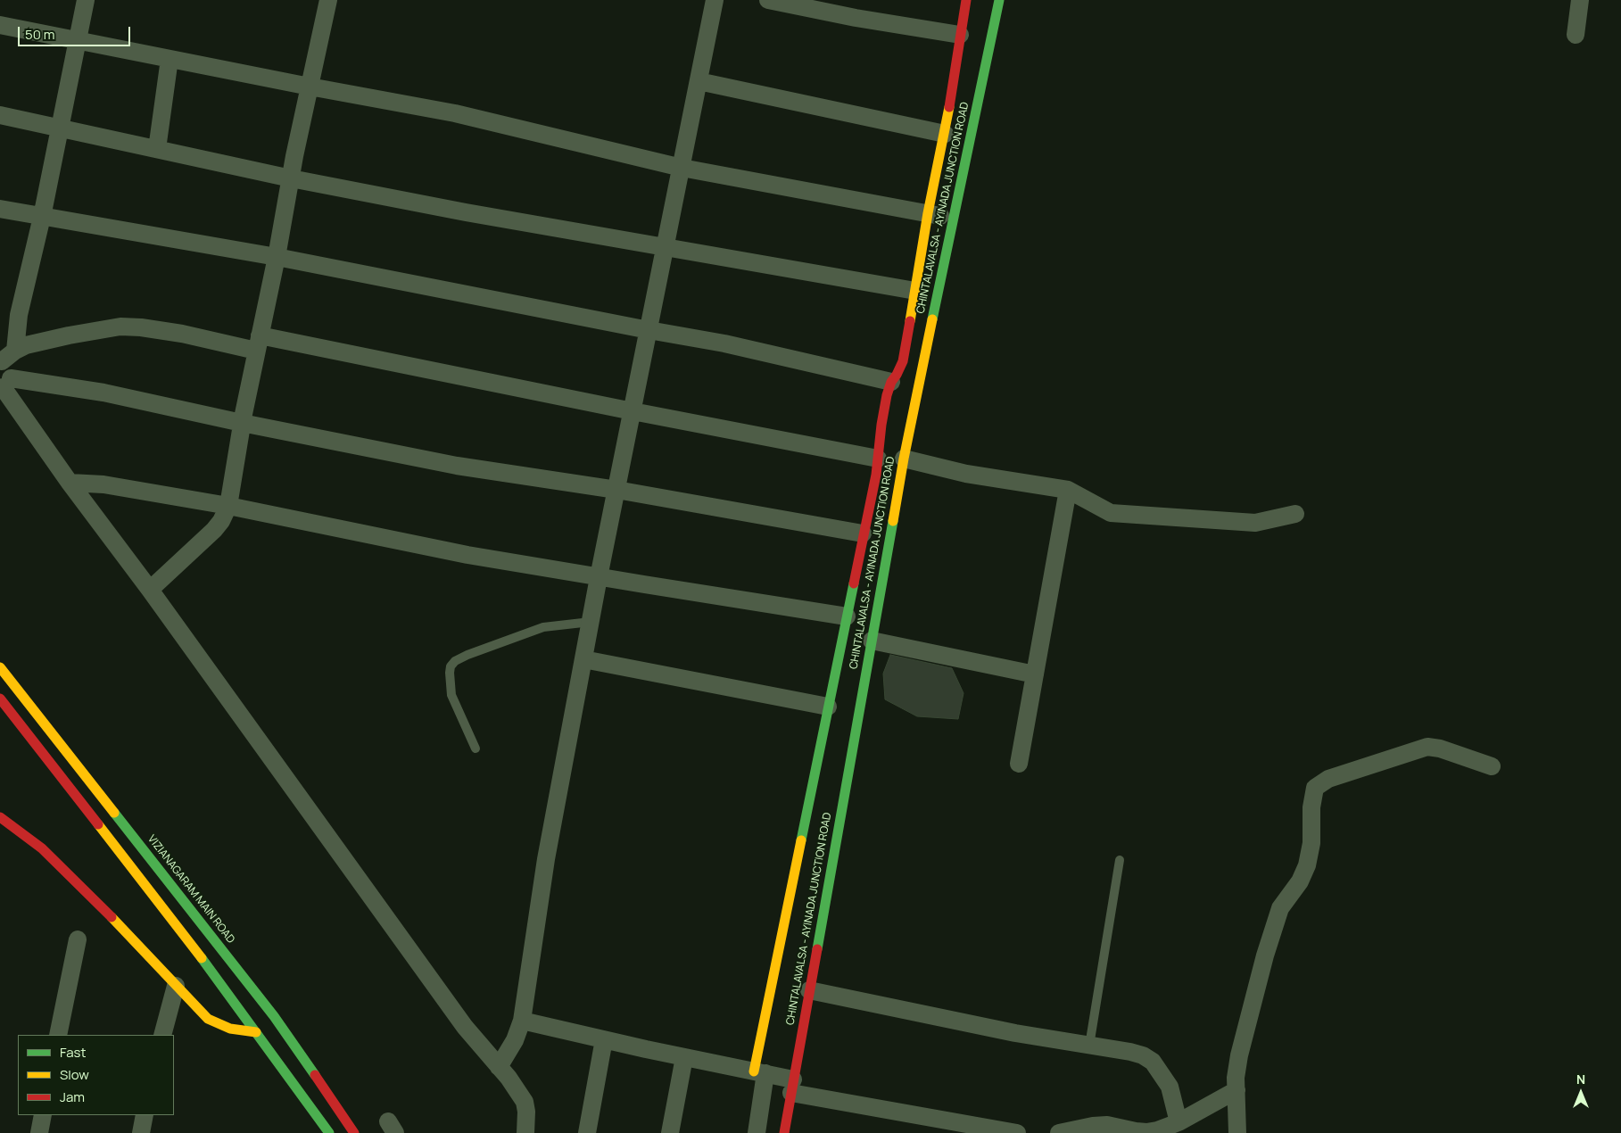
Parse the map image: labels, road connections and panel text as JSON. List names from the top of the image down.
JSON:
{
  "streets": {
    "main road": ["CHINTALAVALSA - AYINADA JUNCTION ROAD", "VIZIANAGARAM MAIN ROAD"]
  },
  "legend": ["Fast", "Slow", "Jam"],
  "scale_bar": "50 m",
  "north": "top"
}
